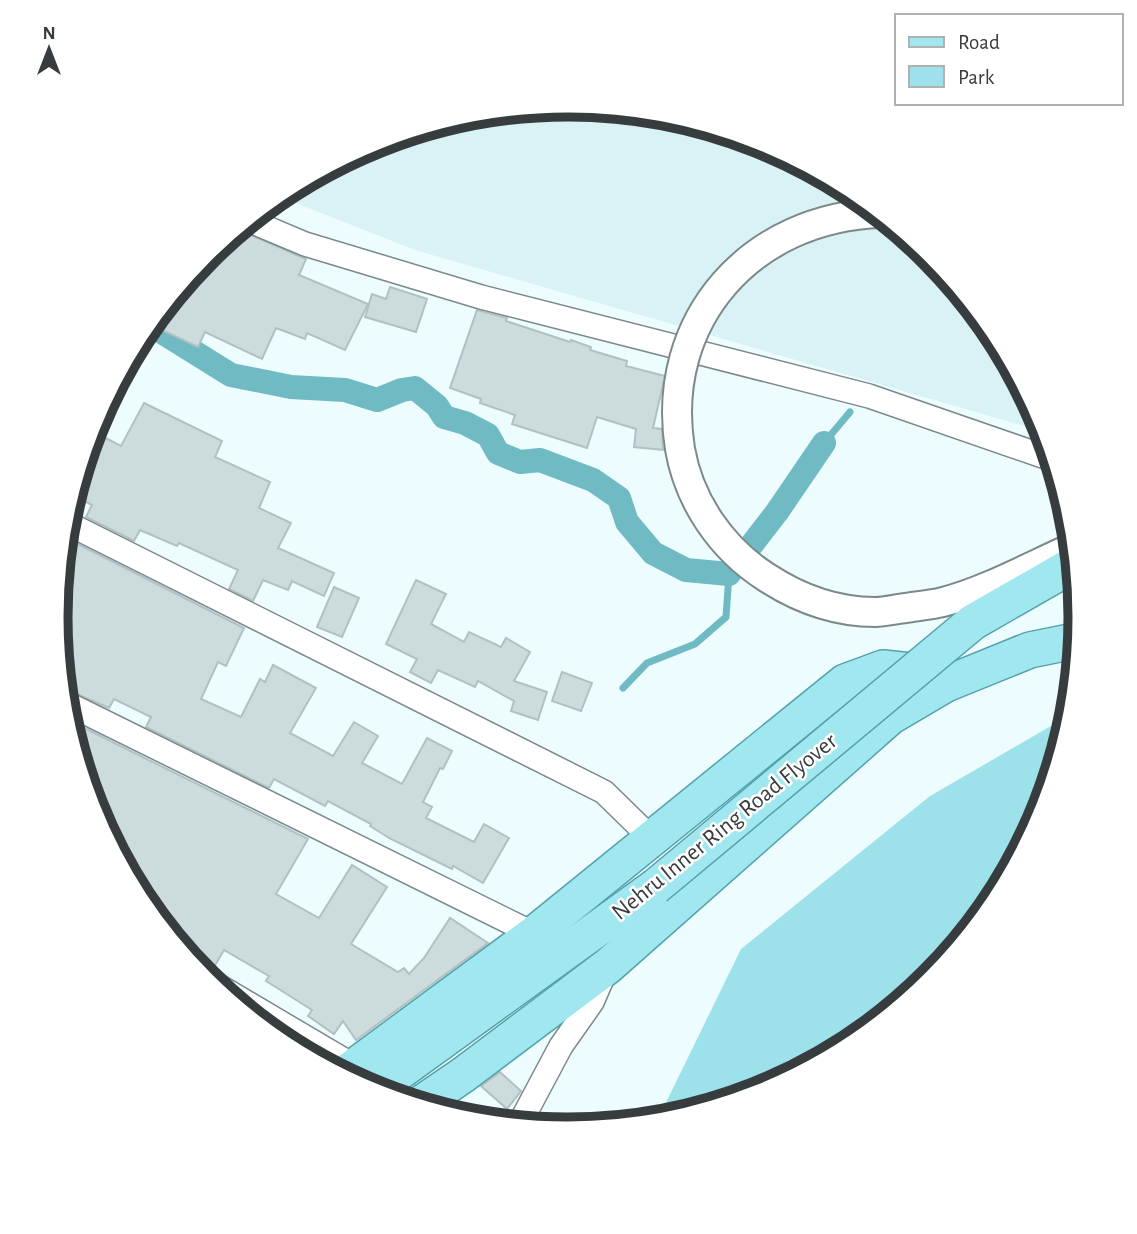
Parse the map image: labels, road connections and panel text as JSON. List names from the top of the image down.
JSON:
{
  "streets": {
    "main road": ["Nehru Inner Ring Road Flyover"]
  },
  "legend": ["Road", "Park"],
  "north": "top"
}
